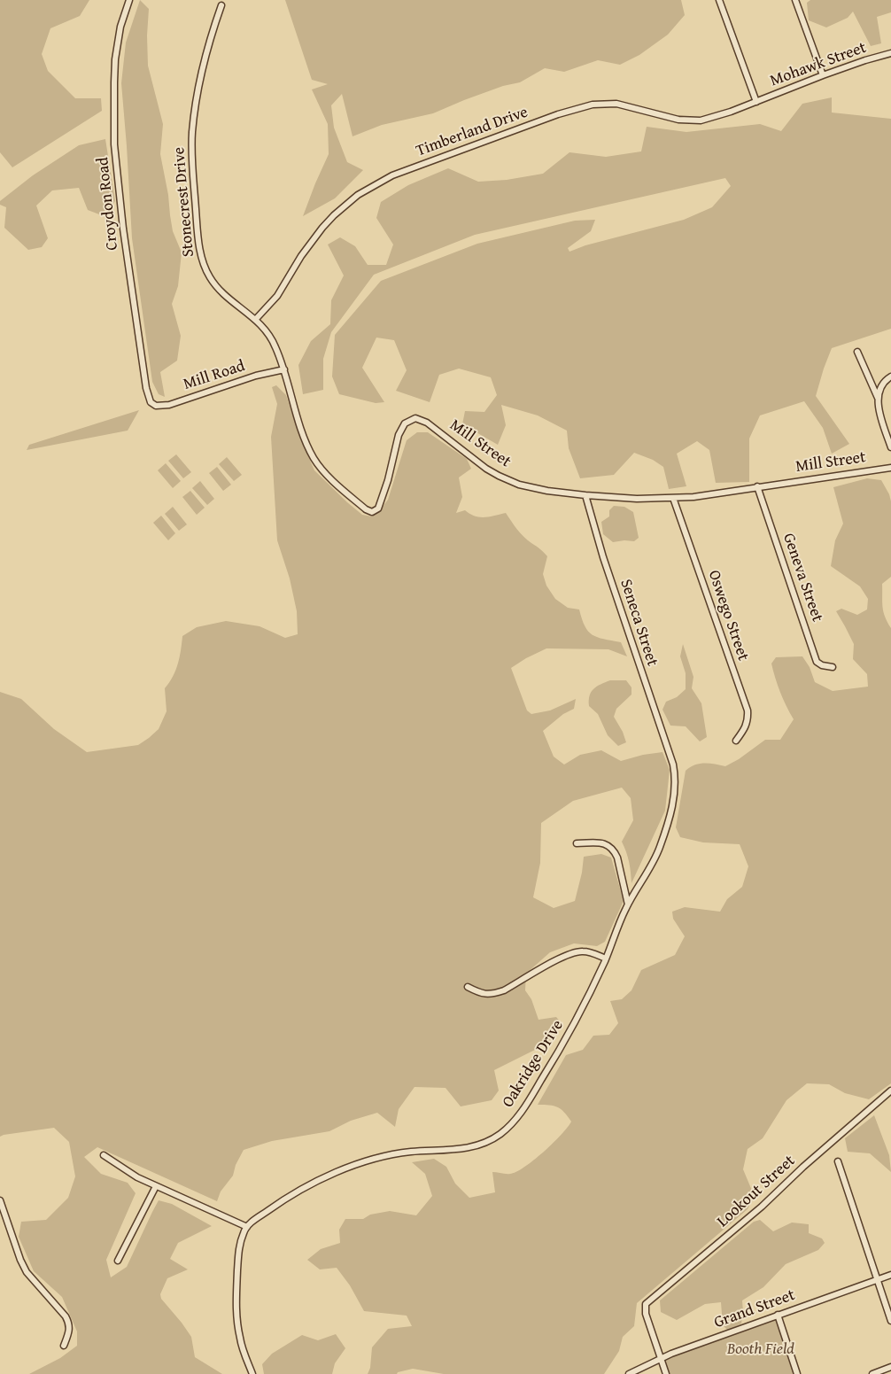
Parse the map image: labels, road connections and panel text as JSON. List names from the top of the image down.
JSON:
{
  "streets": {
    "street": [
      "Mohawk Street",
      "Timberland Drive",
      "Stonecrest Drive",
      "Croydon Road",
      "Mill Road",
      "Mill Street",
      "Geneva Street",
      "Oswego Street",
      "Seneca Street",
      "Oakridge Drive",
      "Lookout Street",
      "Grand Street"
    ]
  },
  "crossings": [
    ["Mohawk Street", "Timberland Drive"],
    ["Timberland Drive", "Stonecrest Drive"],
    ["Stonecrest Drive", "Mill Road"],
    ["Stonecrest Drive", "Mill Street"],
    ["Croydon Road", "Mill Road"],
    ["Mill Road", "Mill Street"],
    ["Mill Street", "Geneva Street"],
    ["Mill Street", "Oswego Street"],
    ["Mill Street", "Seneca Street"],
    ["Seneca Street", "Oakridge Drive"],
    ["Lookout Street", "Grand Street"]
  ],
  "parks": ["Booth Field"]
}
